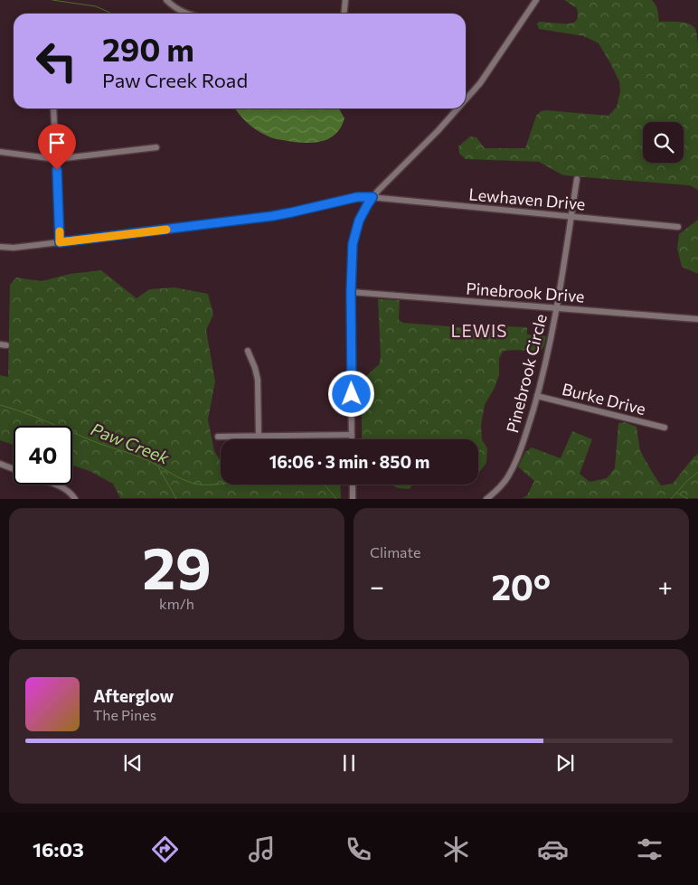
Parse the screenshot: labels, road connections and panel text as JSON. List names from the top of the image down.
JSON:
{
  "streets": {
    "street": [
      "Lewhaven Drive",
      "Pinebrook Drive",
      "Pinebrook Circle",
      "Burke Drive"
    ]
  },
  "crossings": [
    ["Lewhaven Drive", "Pinebrook Circle"],
    ["Pinebrook Drive", "Pinebrook Circle"],
    ["Pinebrook Circle", "Burke Drive"]
  ],
  "districts": ["LEWIS"],
  "water": ["Paw Creek"],
  "page": {
    "turn": ["290 m", "Paw Creek Road"],
    "limit": "40",
    "trip": "16:06 · 3 min · 850 m",
    "tile": [
      ["29", "km/h"],
      "Climate"
    ],
    "heat": ["−", "20°", "+"],
    "song": ["Afterglow", "The Pines"],
    "tabs": "16:03"
  }
}
